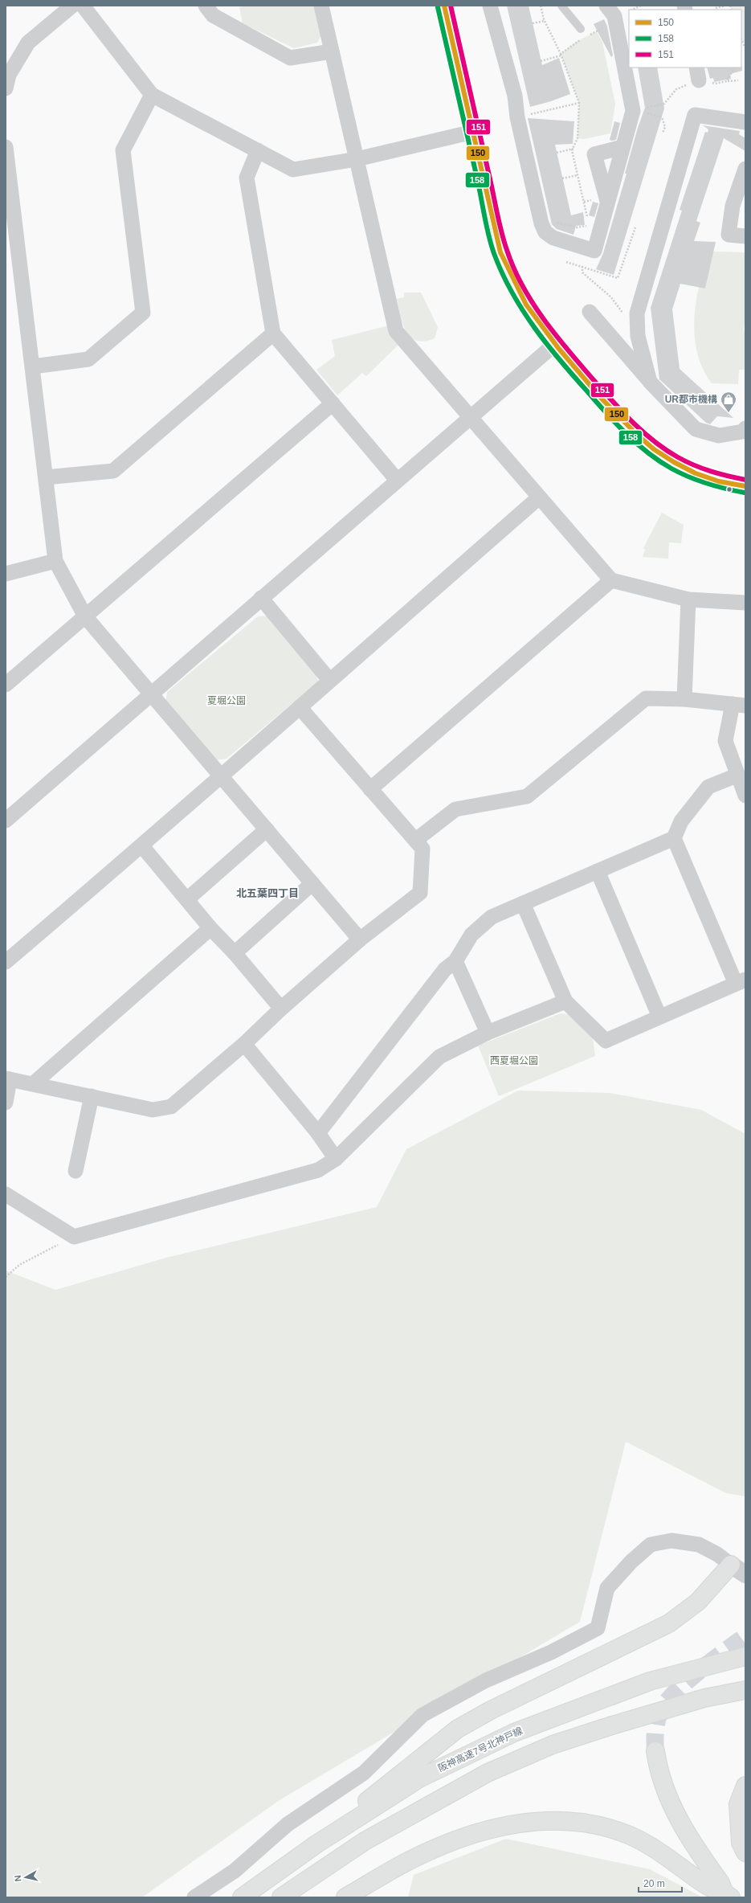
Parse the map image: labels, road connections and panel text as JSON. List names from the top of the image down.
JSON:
{
  "streets": {
    "highway": ["阪神高速7号北神戸線"]
  },
  "districts": ["北五葉四丁目"],
  "parks": ["夏堀公園", "西夏堀公園"],
  "places": {
    "shop": ["UR都市機構"]
  },
  "lines": ["transit line 150", "transit line 151", "transit line 158"],
  "legend": ["150", "158", "151"],
  "scale_bar": "20 m",
  "north": "left"
}
